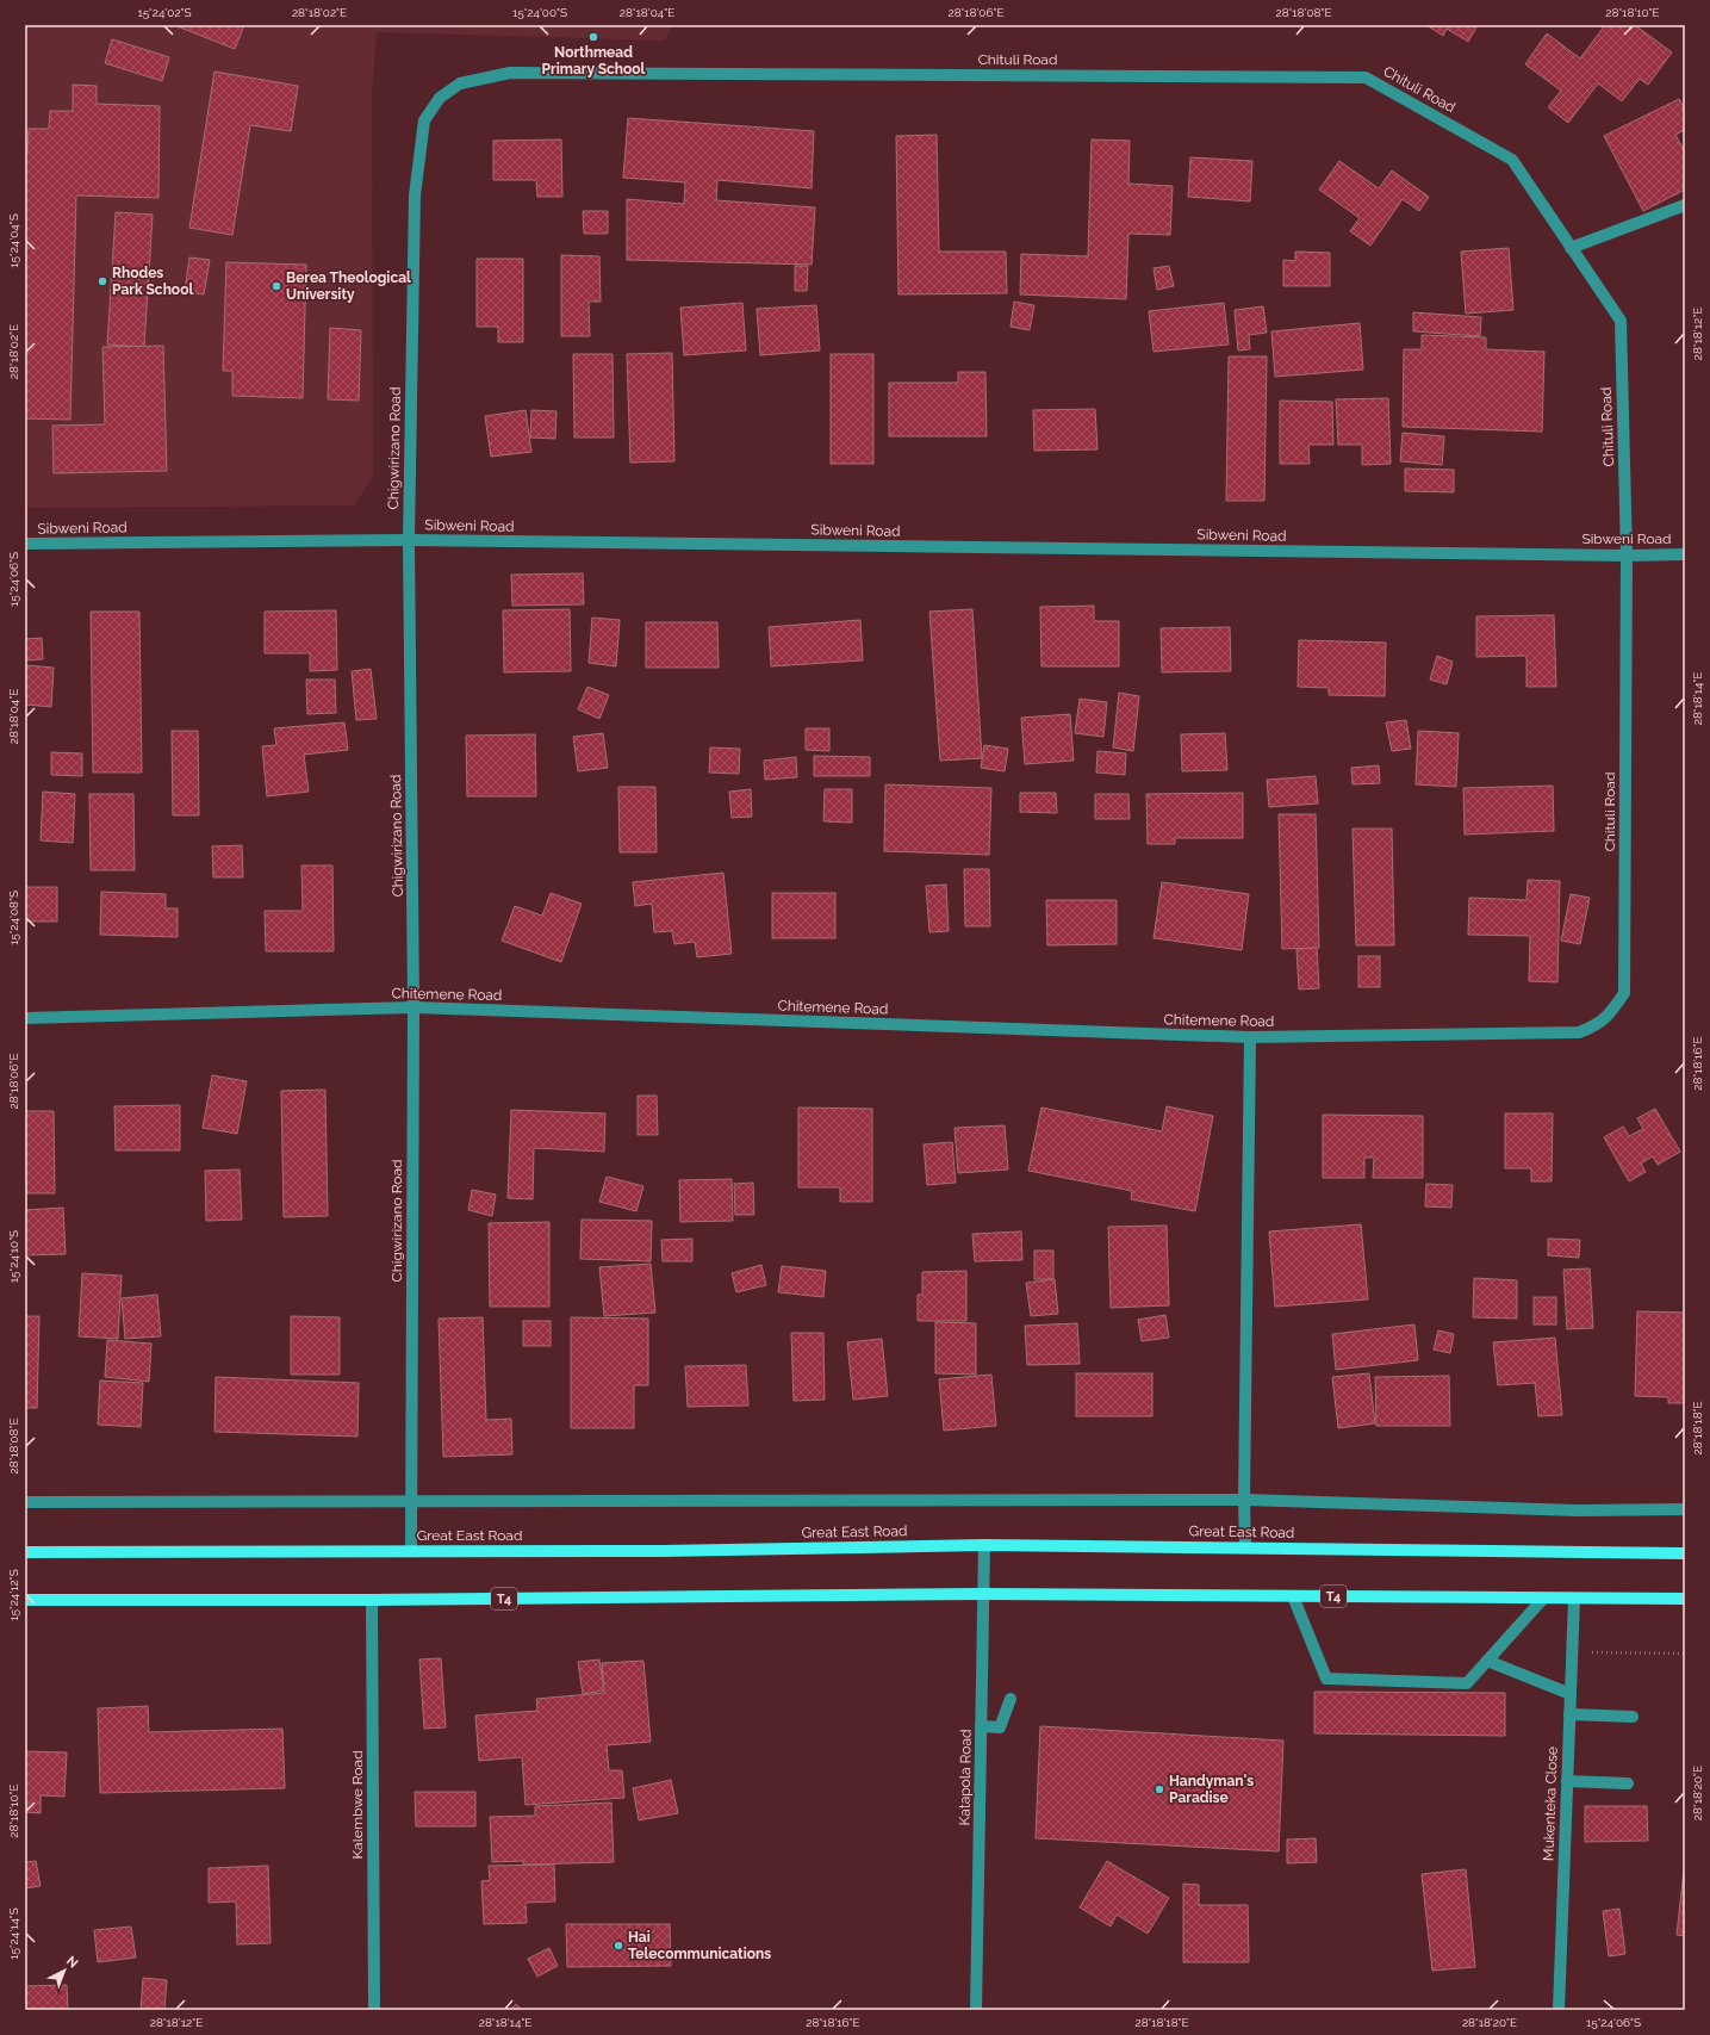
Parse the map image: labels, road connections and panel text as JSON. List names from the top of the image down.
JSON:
{
  "streets": {
    "main road": ["Great East Road", "T4"],
    "street": [
      "Chituli Road",
      "Chigwirizano Road",
      "Sibweni Road",
      "Chitemene Road",
      "Katapola Road",
      "Mukenteka Close",
      "Kalembwe Road"
    ]
  },
  "crossings": [
    ["Chituli Road", "Chigwirizano Road"],
    ["Chituli Road", "Sibweni Road"],
    ["Chituli Road", "Chitemene Road"],
    ["Chigwirizano Road", "Sibweni Road"],
    ["Chigwirizano Road", "Chitemene Road"],
    ["Chigwirizano Road", "Great East Road"],
    ["Great East Road", "Katapola Road"],
    ["T4", "Katapola Road"],
    ["T4", "Mukenteka Close"],
    ["T4", "Kalembwe Road"]
  ],
  "places": [
    "Northmead Primary School",
    "Rhodes Park School",
    "Berea Theological University",
    "Handyman's Paradise",
    "Hai Telecommunications"
  ],
  "north": "top right",
  "coordinates": [
    "15°24'02\"S",
    "28°18'02\"E",
    "15°24'00\"S",
    "28°18'04\"E",
    "28°18'06\"E",
    "28°18'08\"E",
    "28°18'10\"E",
    "15°24'04\"S",
    "28°18'12\"E",
    "15°24'06\"S",
    "28°18'14\"E",
    "15°24'08\"S",
    "28°18'16\"E",
    "15°24'10\"S",
    "28°18'18\"E",
    "15°24'12\"S",
    "28°18'20\"E",
    "15°24'14\"S"
  ]
}
